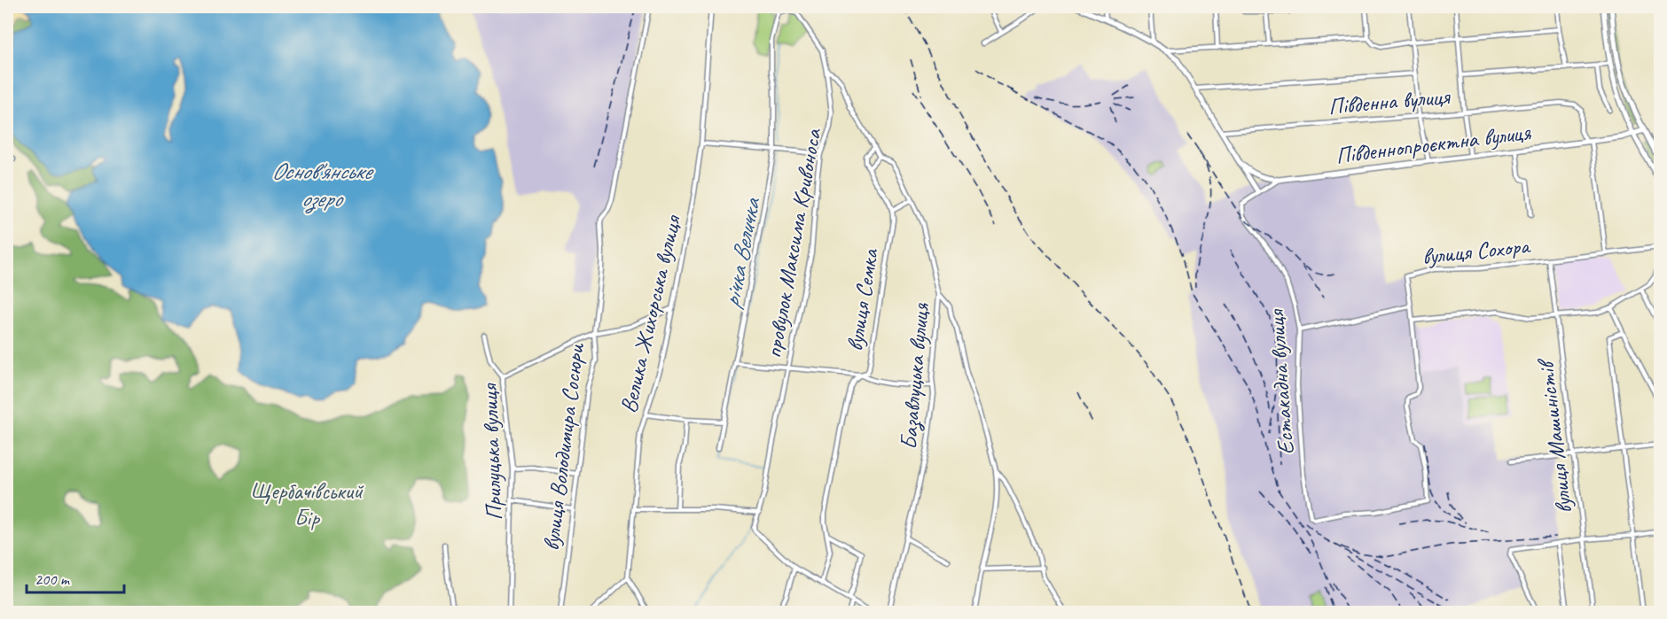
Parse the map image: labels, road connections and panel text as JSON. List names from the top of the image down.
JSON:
{
  "streets": {
    "main road": ["Південнопроєктна вулиця"],
    "street": [
      "Південна вулиця",
      "провулок Максима Кривоноса",
      "вулиця Сохора",
      "вулиця Семка",
      "Велика Жихорська вулиця",
      "Базавлуцька вулиця",
      "Естакадна вулиця",
      "вулиця Машиністів",
      "вулиця Володимира Сосюри",
      "Прилуцька вулиця"
    ]
  },
  "crossings": [
    ["Південна вулиця", "Південнопроєктна вулиця"],
    ["Південнопроєктна вулиця", "Естакадна вулиця"],
    ["вулиця Сохора", "вулиця Машиністів"],
    ["Велика Жихорська вулиця", "Прилуцька вулиця"],
    ["вулиця Володимира Сосюри", "Прилуцька вулиця"]
  ],
  "water": ["Основ'янське озеро", "річка Величка"],
  "parks": ["Щербачівський Бір"],
  "scale_bar": "200 m"
}
